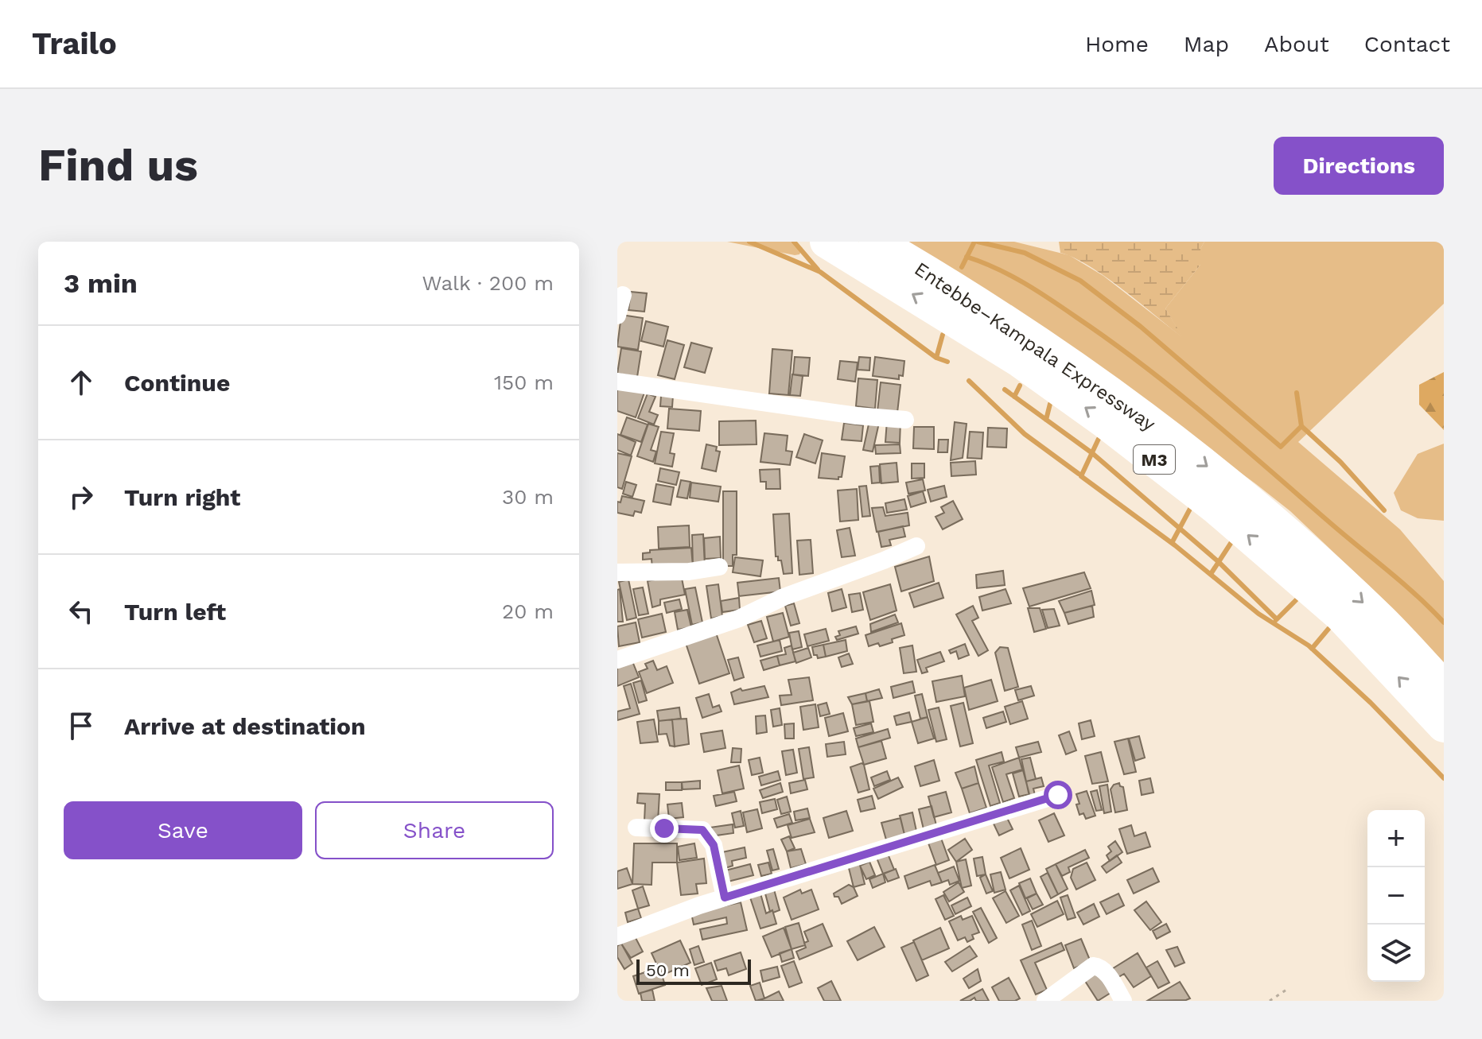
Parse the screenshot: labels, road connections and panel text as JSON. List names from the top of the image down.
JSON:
{
  "streets": {
    "highway": ["Entebbe–Kampala Expressway", "M3"]
  },
  "scale_bar": "50 m",
  "page": {
    "header": "Trailo",
    "nav": [
      "Home",
      "Map",
      "About",
      "Contact"
    ],
    "buttons": [
      "Directions",
      ["Save", "Share"]
    ],
    "title": "Find us",
    "heading": ["3 min", "Walk · 200 m"],
    "list": [
      ["Continue", "150 m"],
      ["Turn right", "30 m"],
      ["Turn left", "20 m"],
      "Arrive at destination"
    ],
    "map_buttons": ["+", "−"],
    "scale": "50 m"
  }
}
